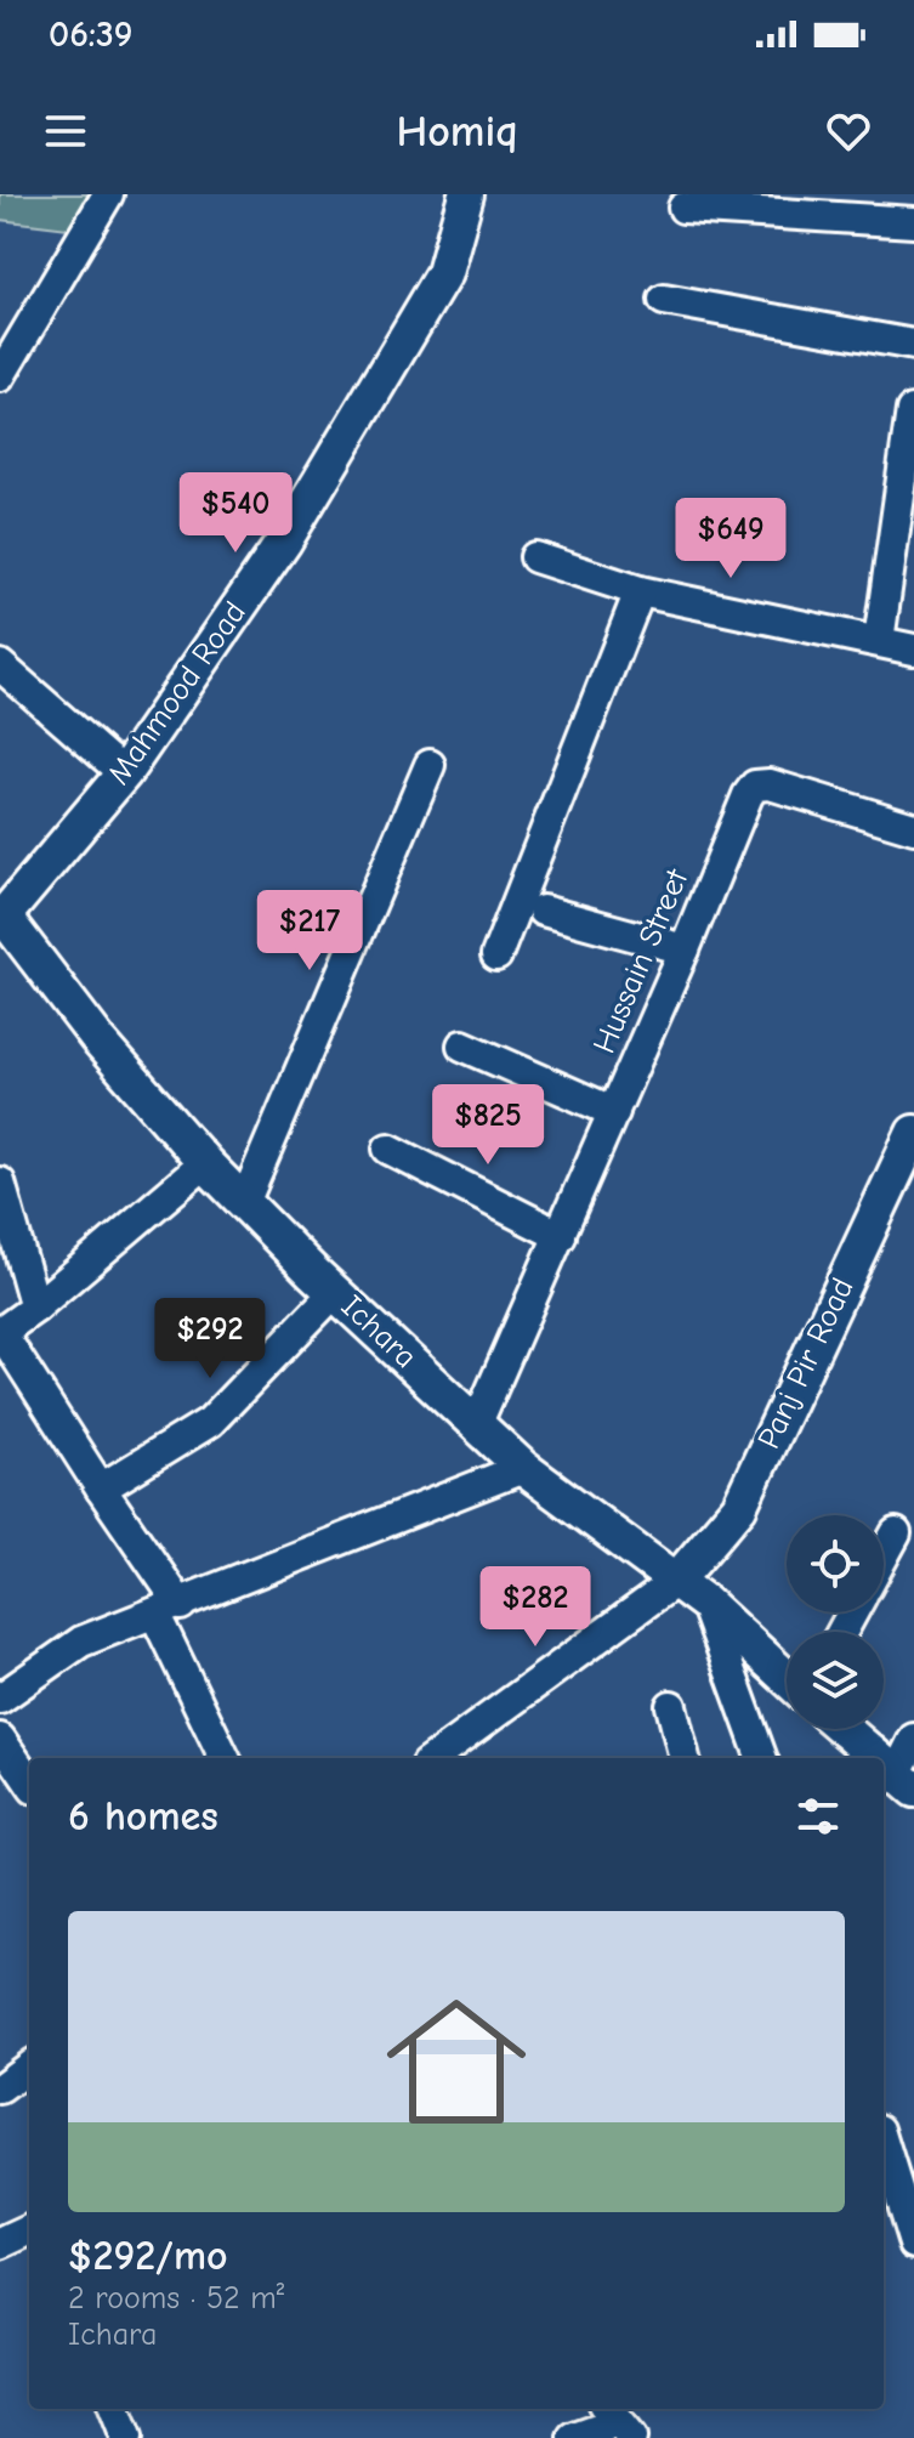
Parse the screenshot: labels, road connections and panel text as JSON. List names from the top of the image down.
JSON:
{
  "streets": {
    "street": [
      "Mahmood Road",
      "Hussain Street",
      "Ichara",
      "Panj Pir Road"
    ]
  },
  "crossings": [
    ["Mahmood Road", "Ichara"],
    ["Hussain Street", "Ichara"],
    ["Ichara", "Panj Pir Road"]
  ],
  "page": {
    "status": "06:39",
    "header": "Homiq",
    "price": [
      "$540",
      "$649",
      "$217",
      "$825",
      "$292",
      "$282"
    ],
    "heading": "6 homes",
    "list": [
      {
        "name": "$292/mo",
        "note": "2 rooms · 52 m² · Ichara"
      }
    ]
  }
}
